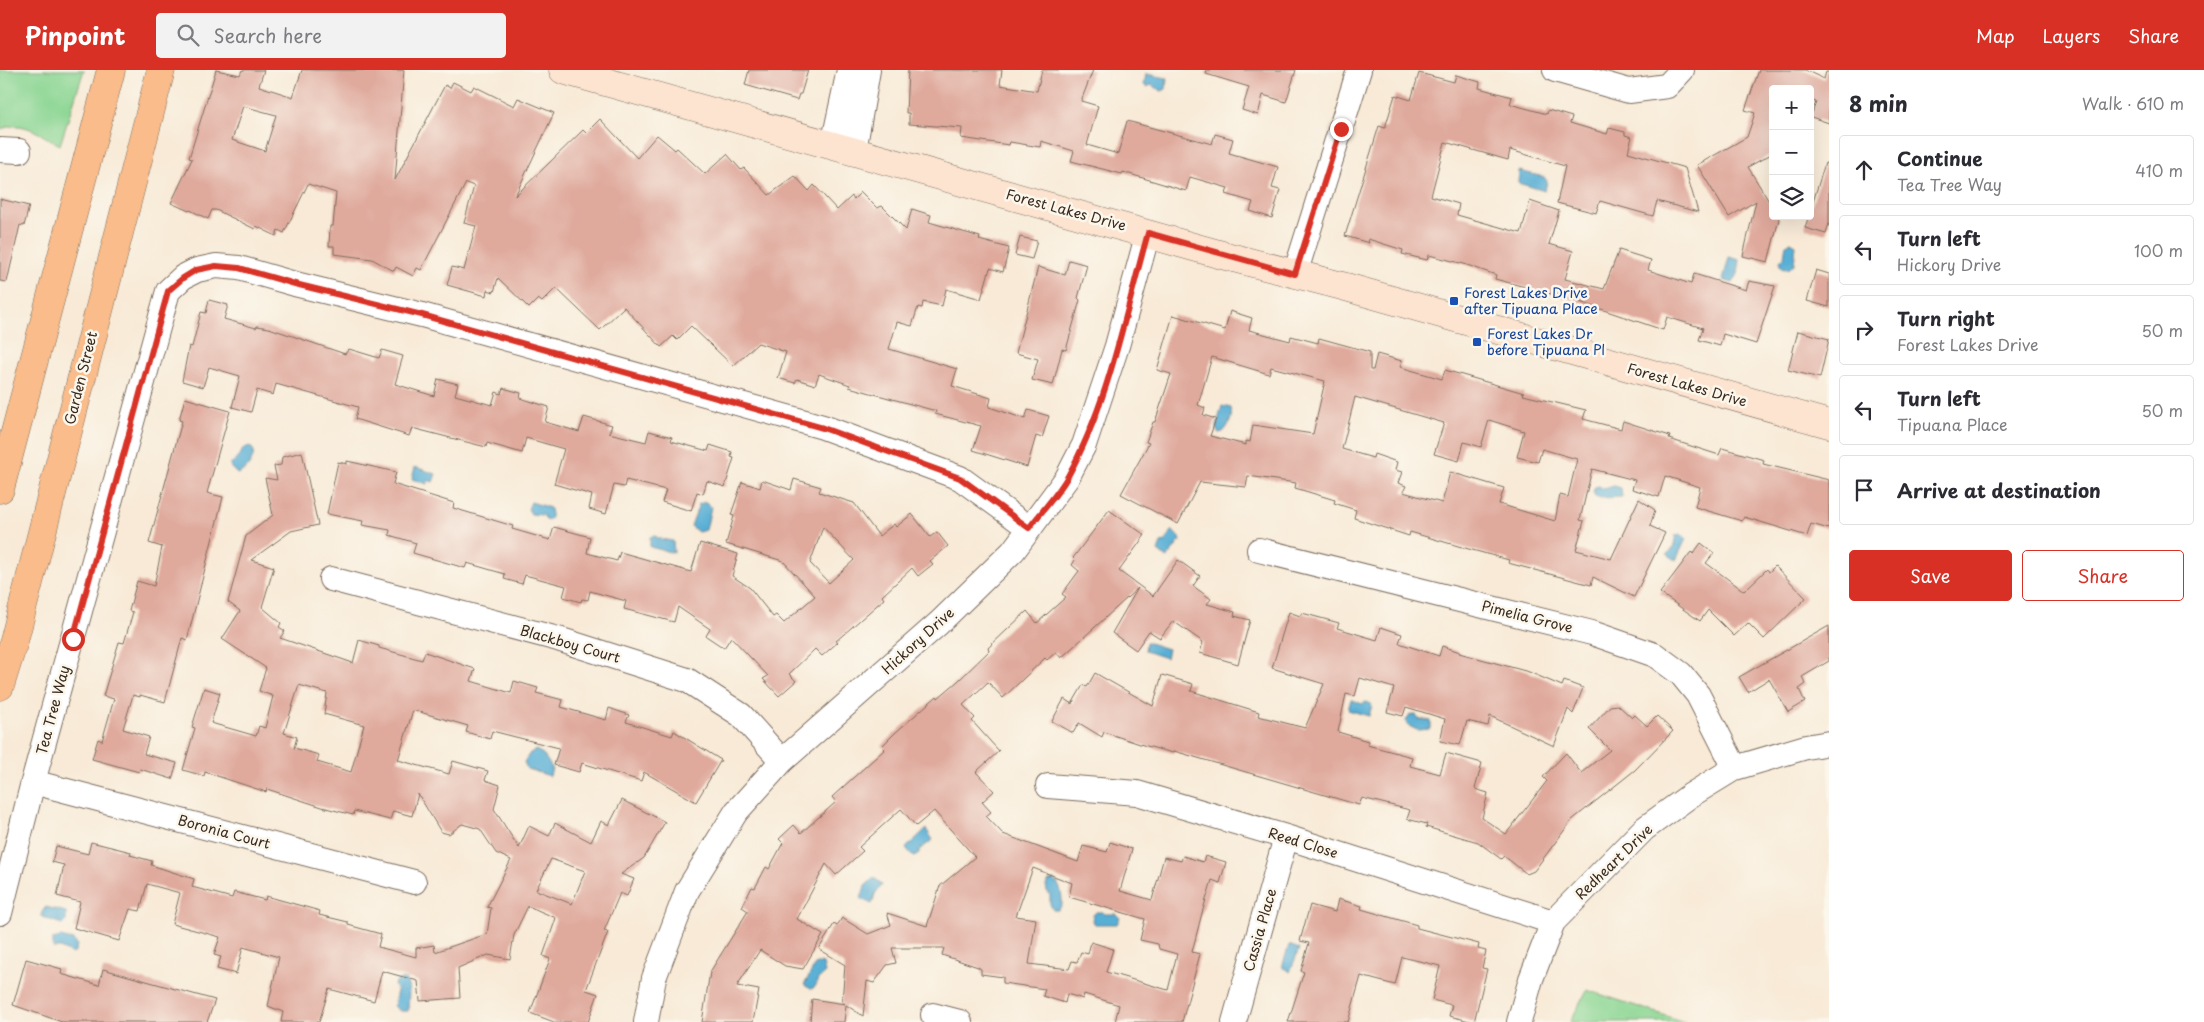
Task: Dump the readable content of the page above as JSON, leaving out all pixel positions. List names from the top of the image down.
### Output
{
  "streets": {
    "main road": ["Forest Lakes Drive", "Garden Street"],
    "street": [
      "Pimelia Grove",
      "Hickory Drive",
      "Blackboy Court",
      "Tea Tree Way",
      "Boronia Court",
      "Reed Close",
      "Redheart Drive",
      "Cassia Place"
    ]
  },
  "crossings": [
    ["Forest Lakes Drive", "Hickory Drive"],
    ["Pimelia Grove", "Redheart Drive"],
    ["Hickory Drive", "Blackboy Court"],
    ["Hickory Drive", "Tea Tree Way"],
    ["Tea Tree Way", "Boronia Court"],
    ["Reed Close", "Redheart Drive"],
    ["Reed Close", "Cassia Place"]
  ],
  "places": {
    "transit": ["Forest Lakes Drive after Tipuana Place", "Forest Lakes Dr before Tipuana Pl"]
  },
  "page": {
    "header": "Pinpoint",
    "search": "Search here",
    "nav": ["Map", "Layers", "Share"],
    "heading": ["8 min", "Walk · 610 m"],
    "map_buttons": ["+", "−"],
    "list": [
      ["Continue", "Tea Tree Way", "410 m"],
      ["Turn left", "Hickory Drive", "100 m"],
      ["Turn right", "Forest Lakes Drive", "50 m"],
      ["Turn left", "Tipuana Place", "50 m"],
      "Arrive at destination"
    ],
    "buttons": ["Save", "Share"]
  }
}
